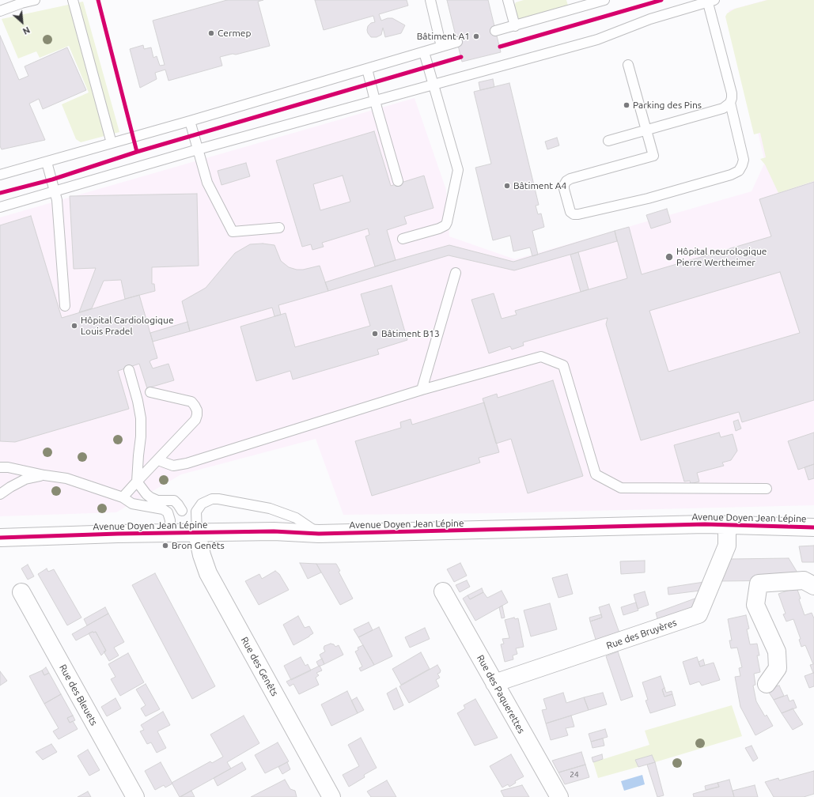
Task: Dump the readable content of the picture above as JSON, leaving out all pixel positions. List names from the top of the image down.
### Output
{
  "streets": {
    "street": [
      "Avenue Doyen Jean Lépine",
      "Rue des Bruyères",
      "Rue des Genêts",
      "Rue des Paquerettes",
      "Rue des Bleuets"
    ]
  },
  "crossings": [
    ["Avenue Doyen Jean Lépine", "Rue des Bruyères"],
    ["Avenue Doyen Jean Lépine", "Rue des Genêts"],
    ["Rue des Bruyères", "Rue des Paquerettes"]
  ],
  "places": [
    "Cermep",
    "Bâtiment A1",
    "Parking des Pins",
    "Bâtiment A4",
    "Hôpital neurologique Pierre Wertheimer",
    "Hôpital Cardiologique Louis Pradel",
    "Bâtiment B13",
    "Bron Genêts"
  ],
  "house_numbers": ["24"],
  "north": "bottom right"
}
